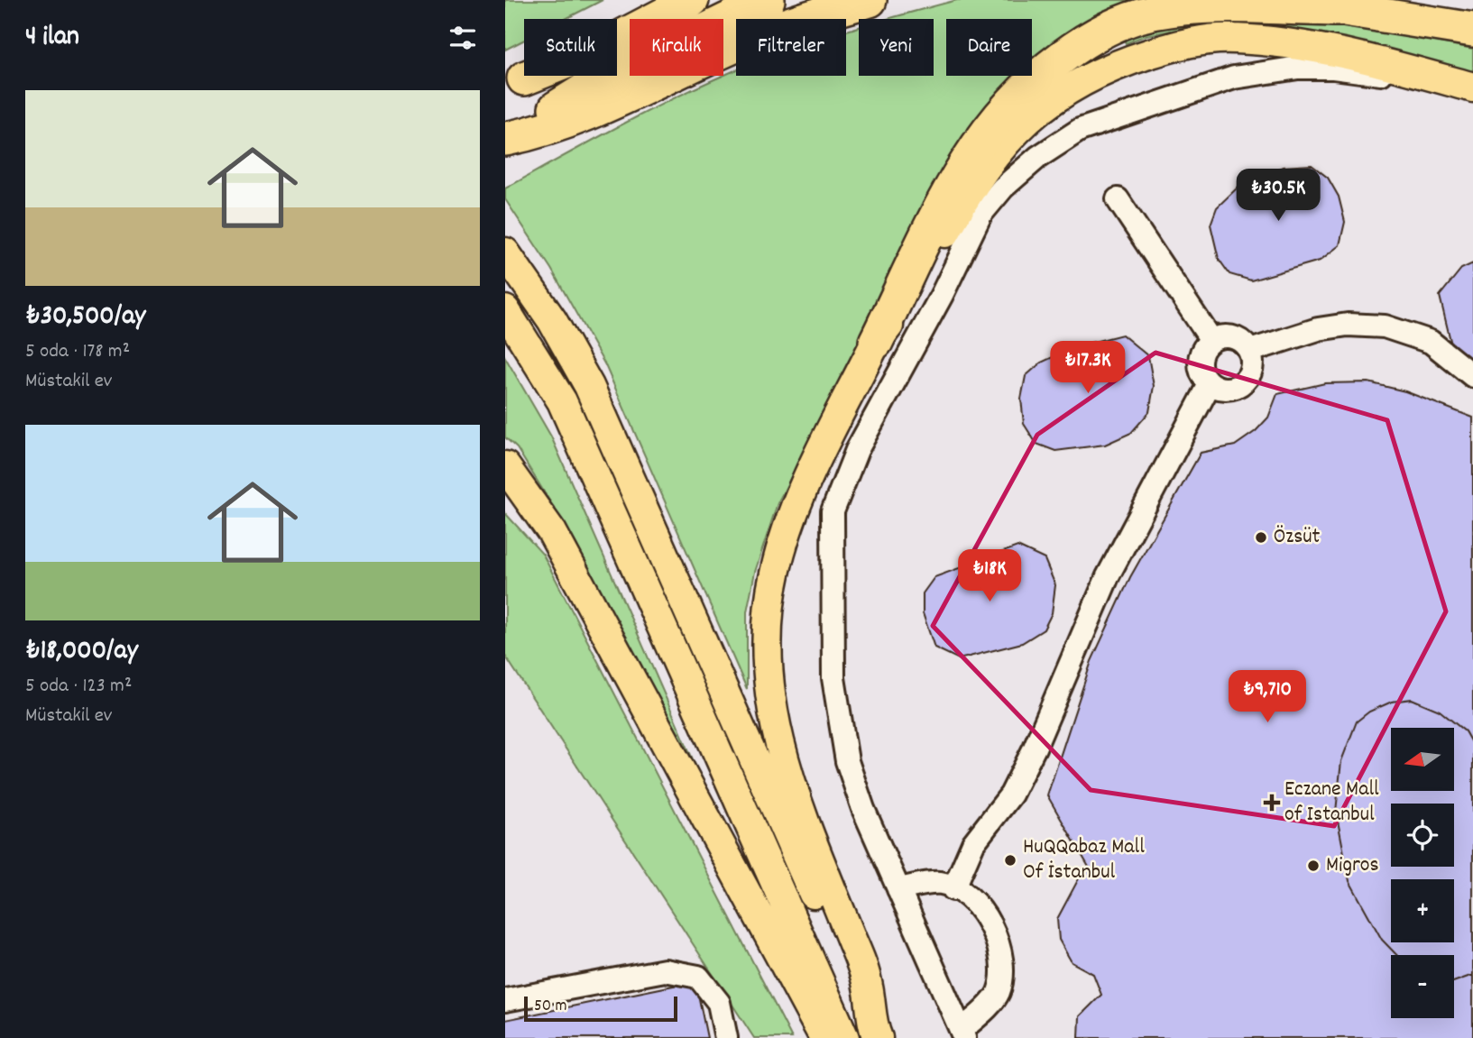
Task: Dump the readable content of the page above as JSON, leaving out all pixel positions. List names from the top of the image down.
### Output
{
  "places": {
    "other": ["Özsüt", "HuQQabaz Mall Of İstanbul", "Migros"],
    "health": ["Eczane Mall of Istanbul"]
  },
  "scale_bar": "50 m",
  "north": "left",
  "page": {
    "heading": "4 ilan",
    "chip": [
      "Satılık",
      "Kiralık",
      "Filtreler",
      "Yeni",
      "Daire"
    ],
    "list": [
      {
        "name": "₺30,500/ay",
        "note": "5 oda · 178 m² · Müstakil ev"
      },
      {
        "name": "₺18,000/ay",
        "note": "5 oda · 123 m² · Müstakil ev"
      }
    ],
    "price": [
      "₺30.5K",
      "₺17.3K",
      "₺18K",
      "₺9,710"
    ],
    "map_buttons": ["+", "−"],
    "scale": "50 m"
  }
}
